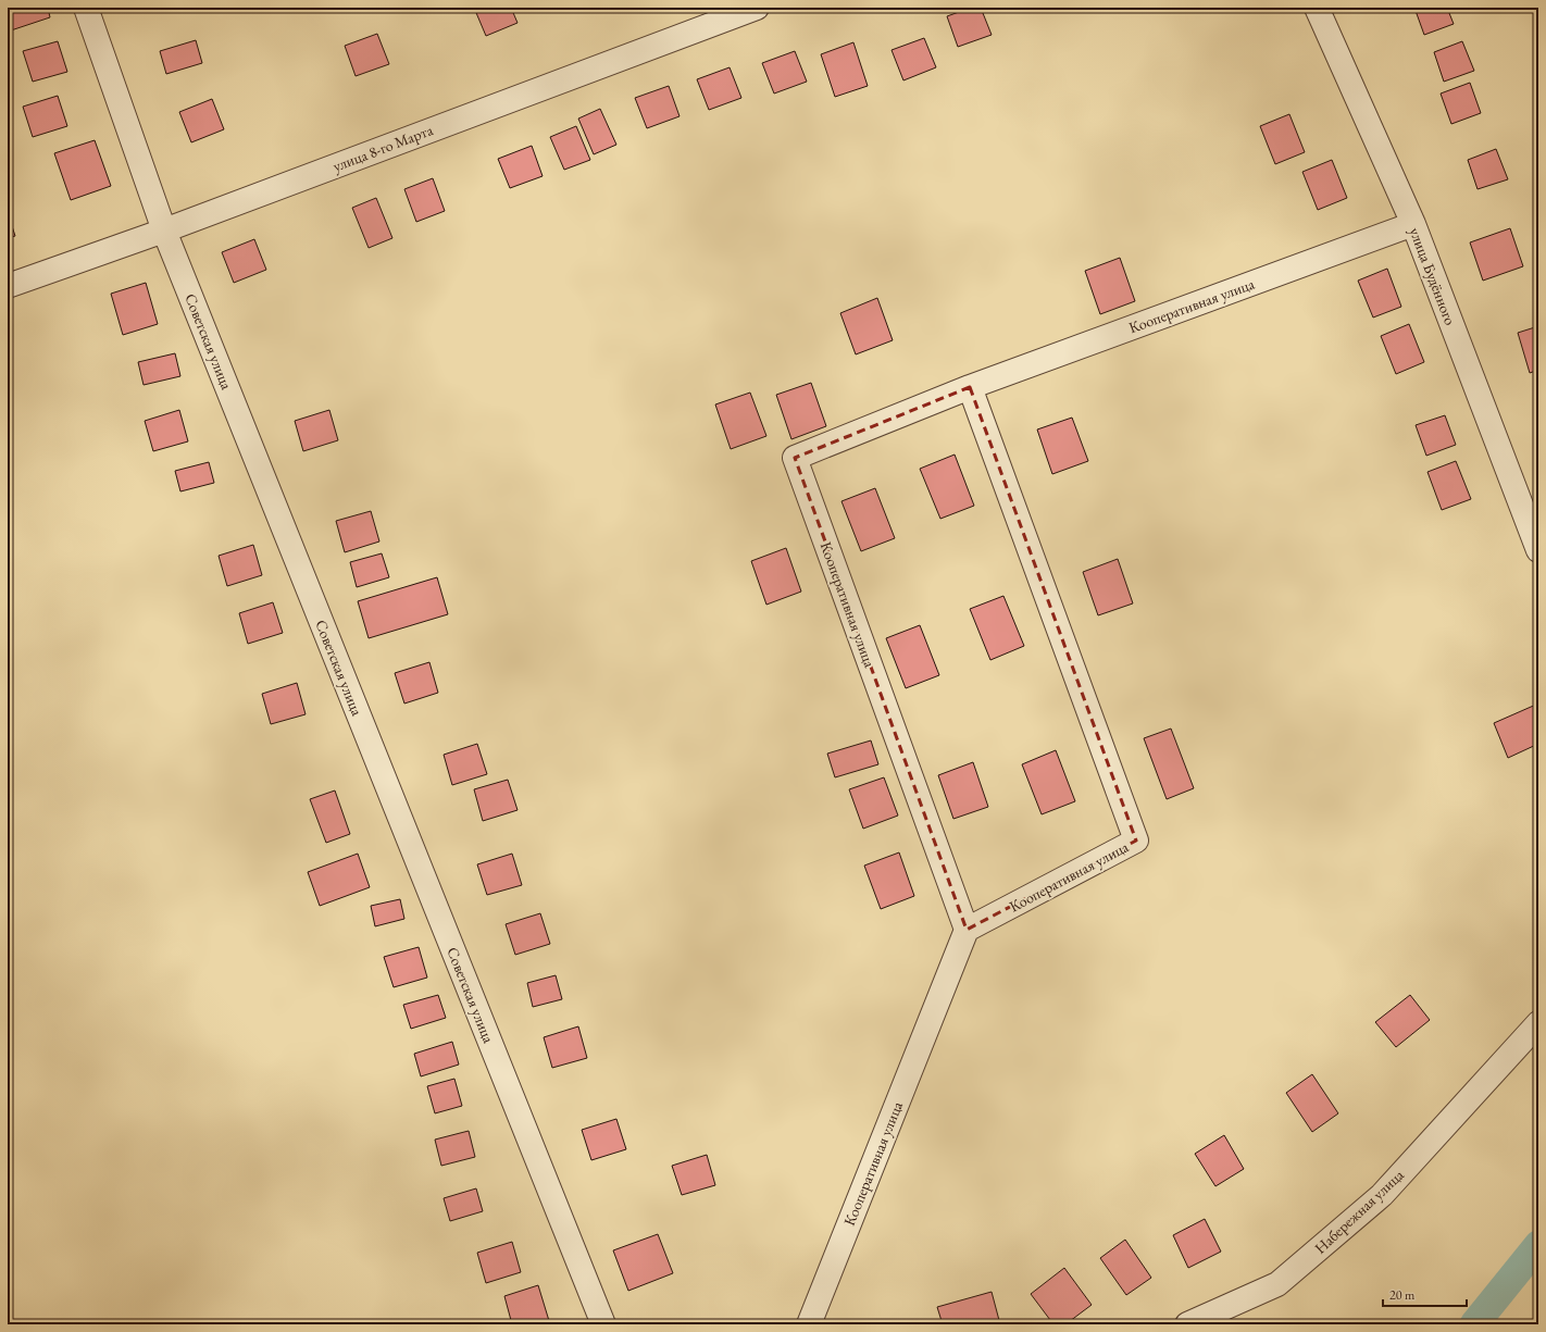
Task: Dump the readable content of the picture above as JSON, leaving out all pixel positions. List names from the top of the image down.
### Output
{
  "streets": {
    "street": [
      "улица 8-го Марта",
      "улица Будённого",
      "Кооперативная улица",
      "Советская улица",
      "Набережная улица"
    ]
  },
  "crossings": [
    ["улица 8-го Марта", "Советская улица"],
    ["улица Будённого", "Кооперативная улица"]
  ],
  "scale_bar": "20 m"
}
